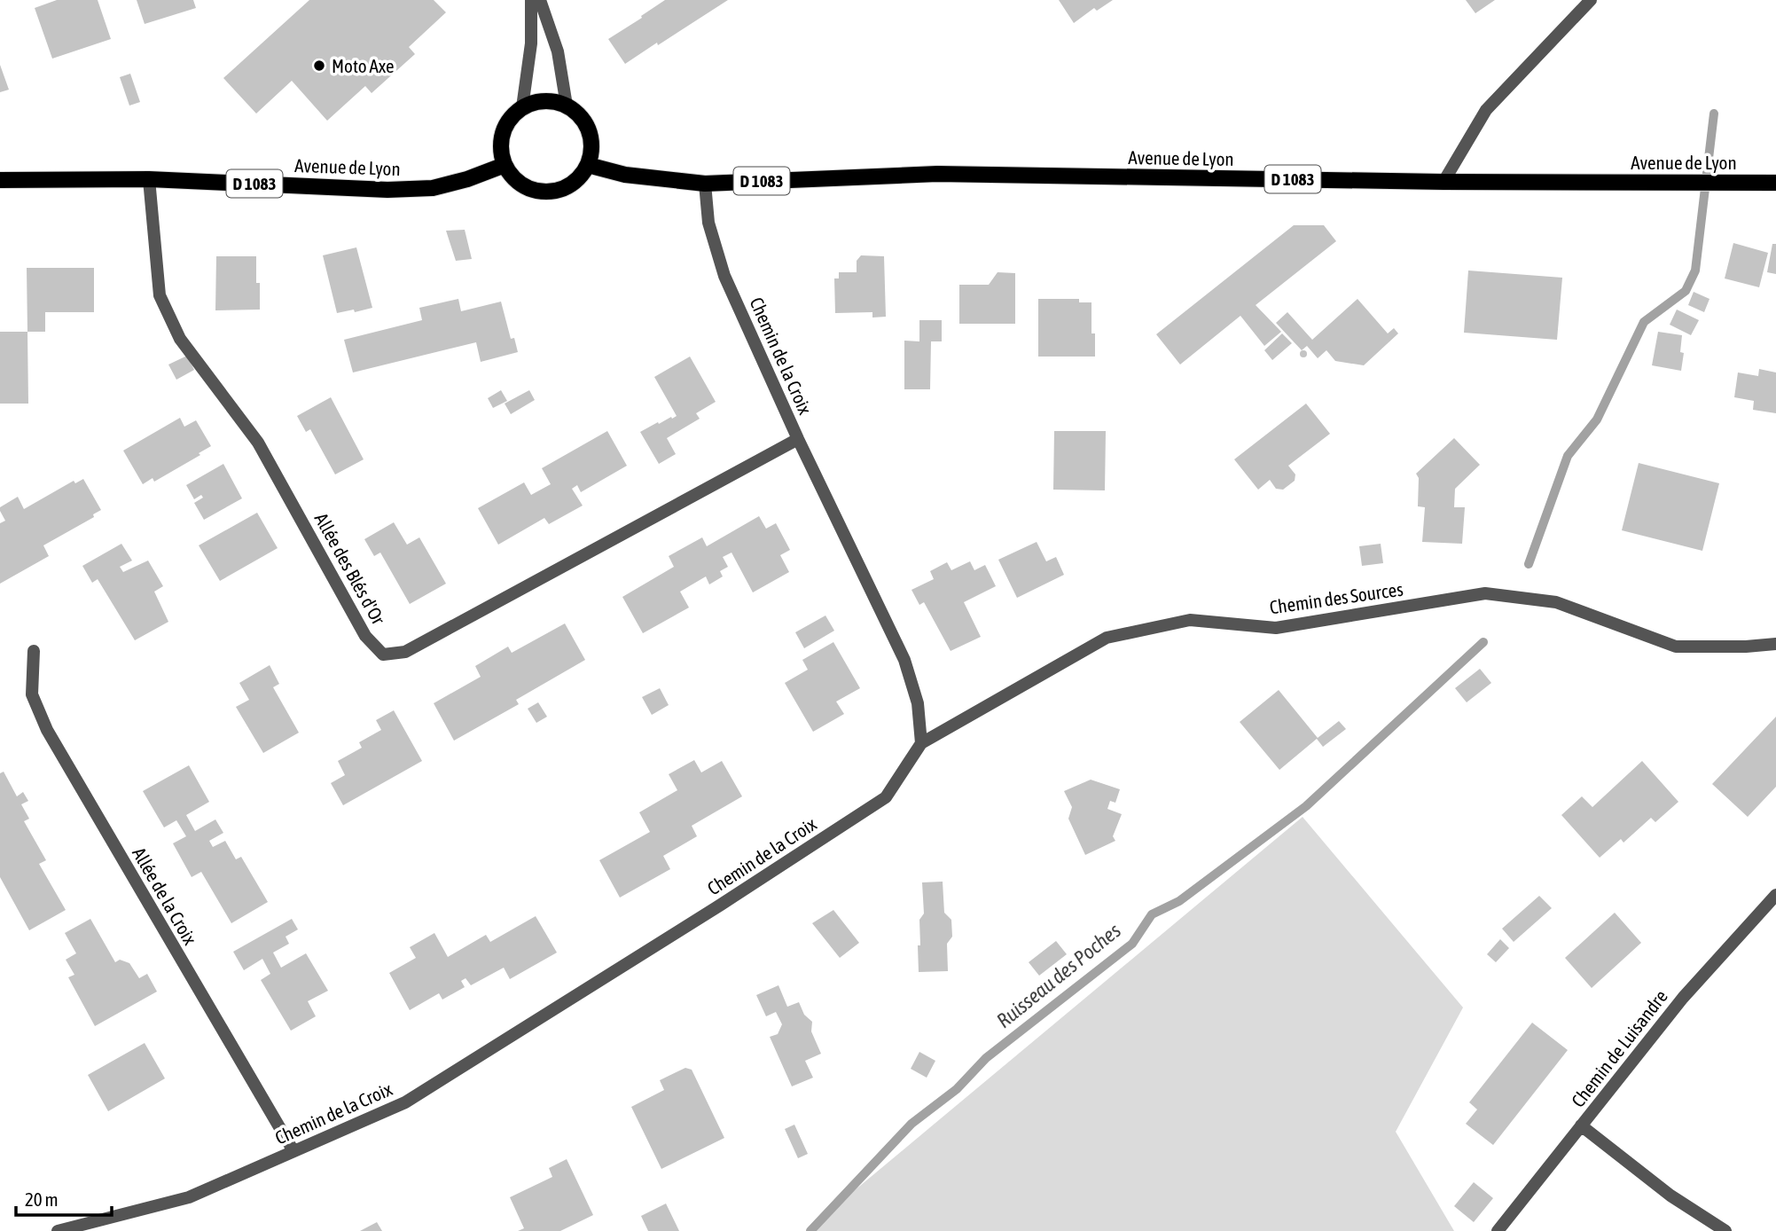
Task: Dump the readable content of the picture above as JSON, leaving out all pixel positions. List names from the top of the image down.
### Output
{
  "streets": {
    "main road": ["Avenue de Lyon", "D 1083"],
    "street": [
      "Chemin de la Croix",
      "Allée des Blés d'Or",
      "Chemin des Sources",
      "Allée de la Croix",
      "Chemin de Luisandre"
    ]
  },
  "crossings": [
    ["Avenue de Lyon", "Chemin de la Croix"],
    ["Avenue de Lyon", "Allée des Blés d'Or"],
    ["Chemin de la Croix", "Allée des Blés d'Or"],
    ["Chemin de la Croix", "Chemin des Sources"],
    ["Chemin de la Croix", "Allée de la Croix"]
  ],
  "water": ["Ruisseau des Poches"],
  "places": ["Moto Axe"],
  "scale_bar": "20 m"
}
